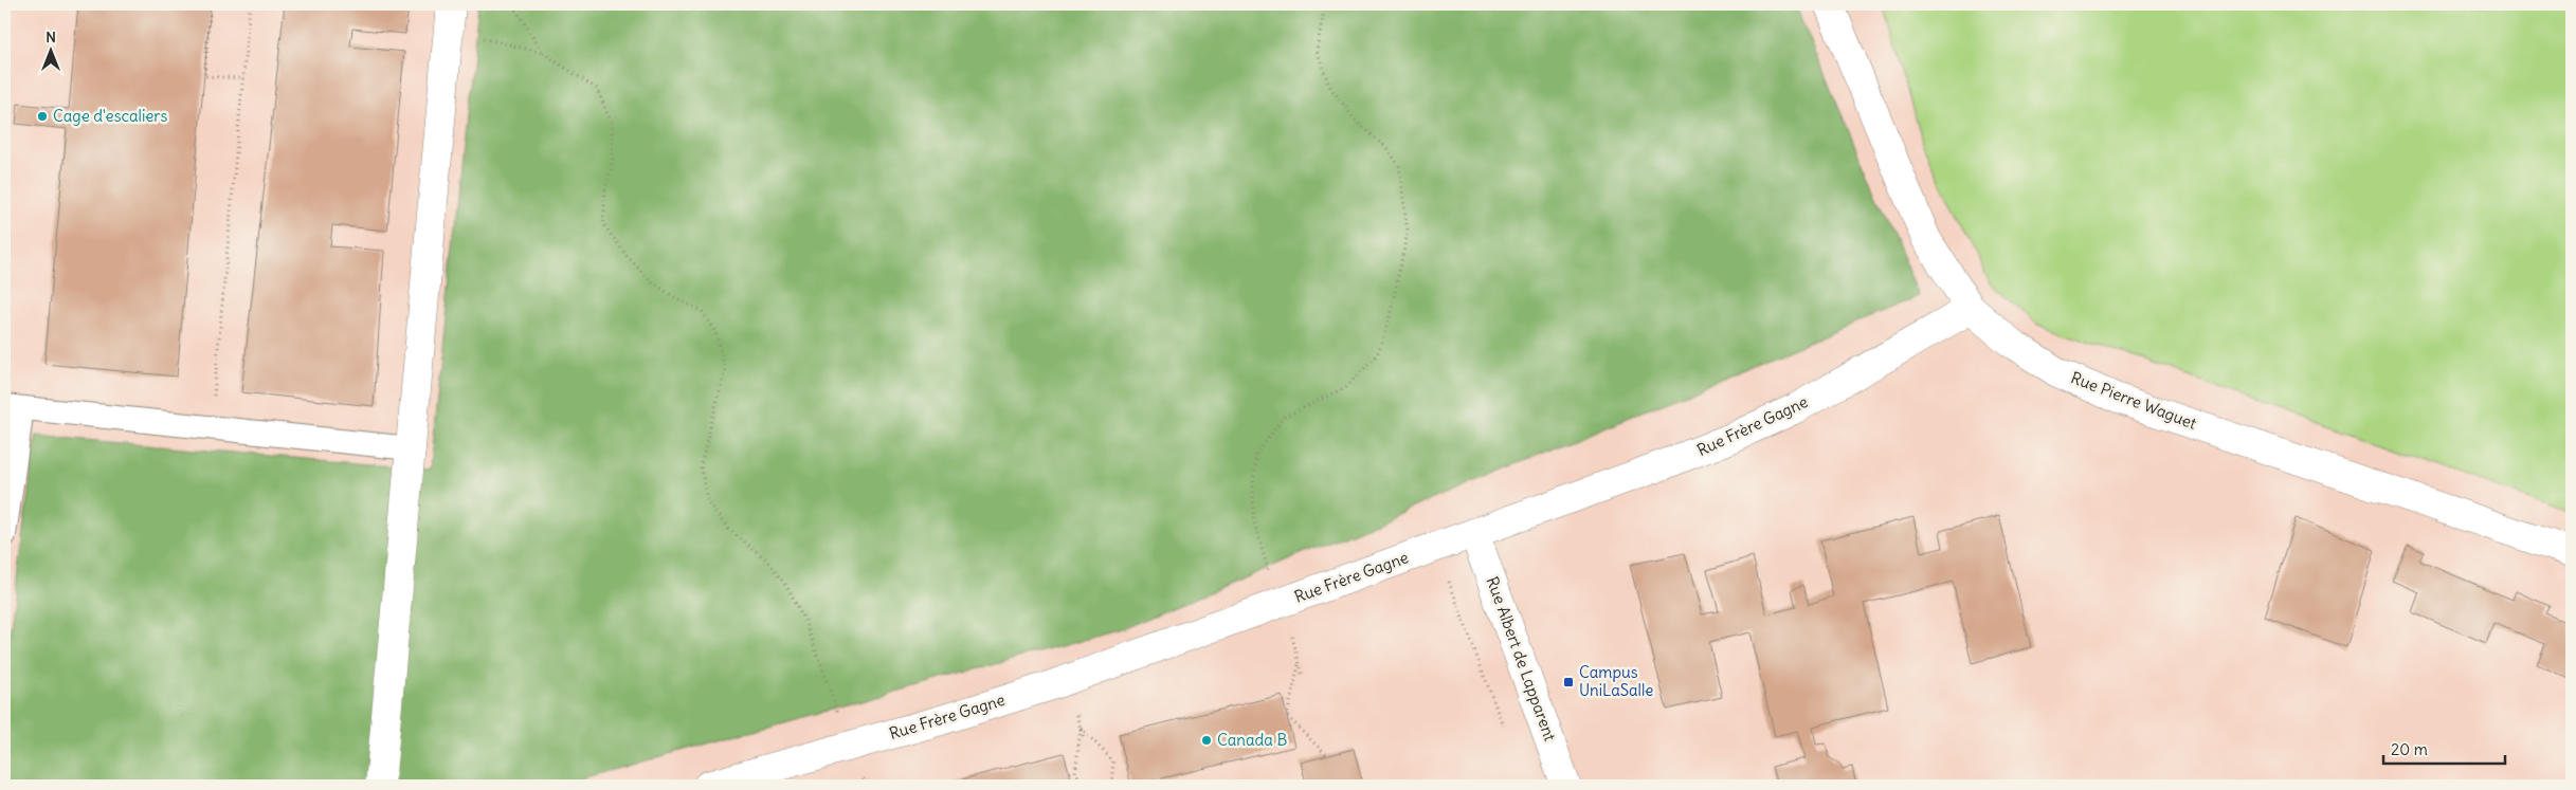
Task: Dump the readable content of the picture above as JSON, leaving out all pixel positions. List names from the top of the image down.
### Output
{
  "streets": {
    "street": ["Rue Pierre Waguet", "Rue Frère Gagne", "Rue Albert de Lapparent"]
  },
  "crossings": [
    ["Rue Pierre Waguet", "Rue Frère Gagne"],
    ["Rue Frère Gagne", "Rue Albert de Lapparent"]
  ],
  "places": {
    "other": ["Cage d'escaliers", "Canada B"],
    "transit": ["Campus UniLaSalle"]
  },
  "scale_bar": "20 m",
  "north": "top"
}
